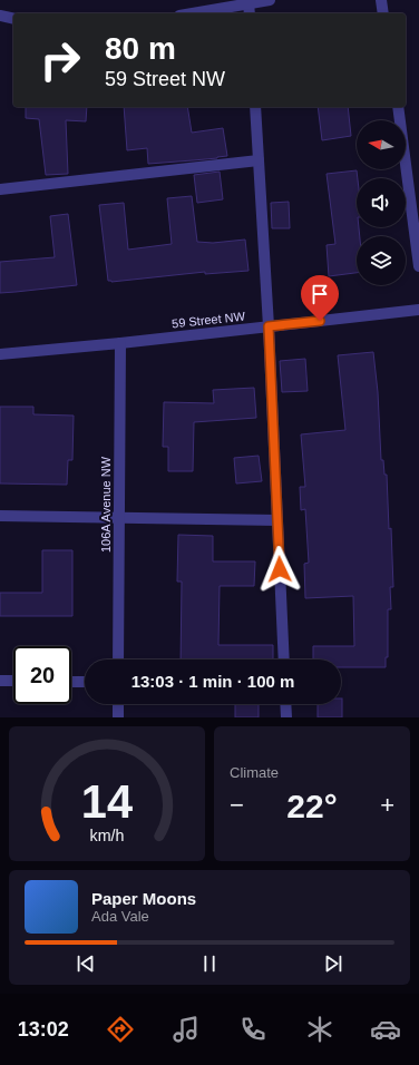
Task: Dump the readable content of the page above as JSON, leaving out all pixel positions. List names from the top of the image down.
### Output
{
  "streets": {
    "street": ["59 Street NW", "106A Avenue NW"]
  },
  "crossings": [
    ["59 Street NW", "106A Avenue NW"]
  ],
  "north": "left",
  "page": {
    "turn": ["80 m", "59 Street NW"],
    "limit": "20",
    "trip": "13:03 · 1 min · 100 m",
    "tile": "Climate",
    "heat": ["−", "22°", "+"],
    "song": ["Paper Moons", "Ada Vale"],
    "tabs": "13:02",
    "gauge": ["14", "km/h"]
  }
}
